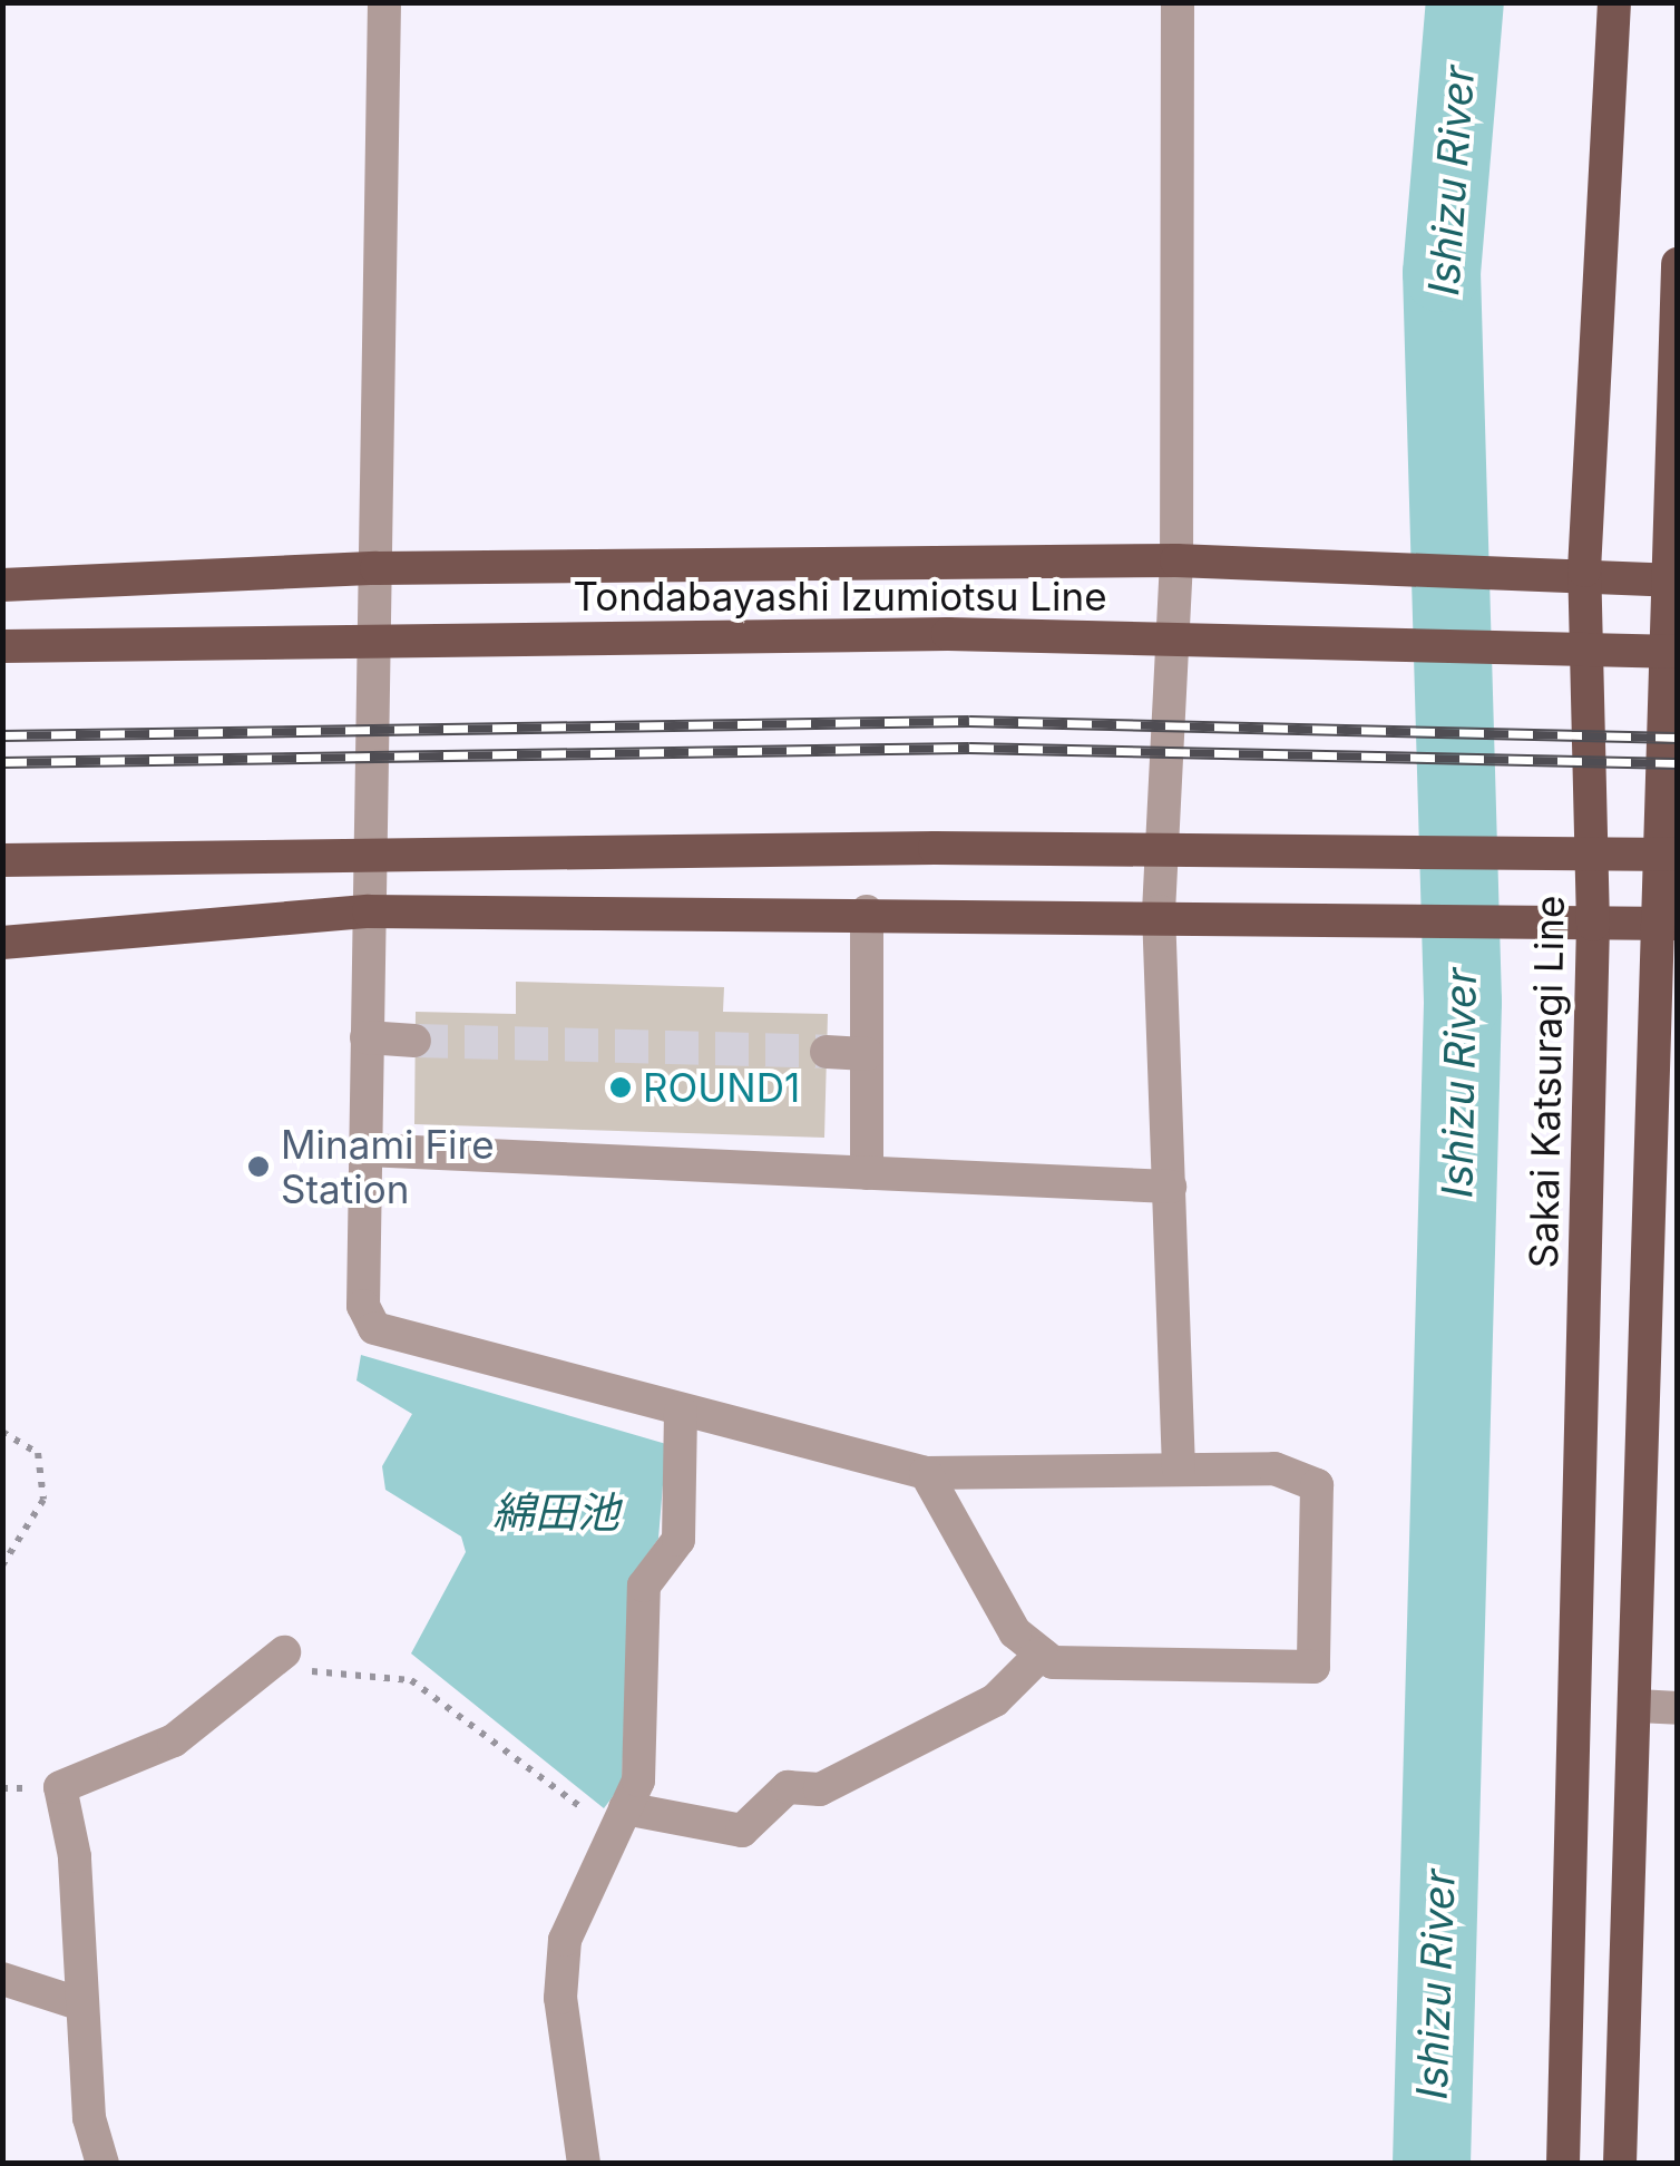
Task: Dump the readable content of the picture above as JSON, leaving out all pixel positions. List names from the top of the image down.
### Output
{
  "streets": {
    "main road": ["Tondabayashi Izumiotsu Line", "Sakai Katsuragi Line"]
  },
  "water": ["Ishizu River", "綿田池"],
  "places": ["ROUND1", "Minami Fire Station"]
}
